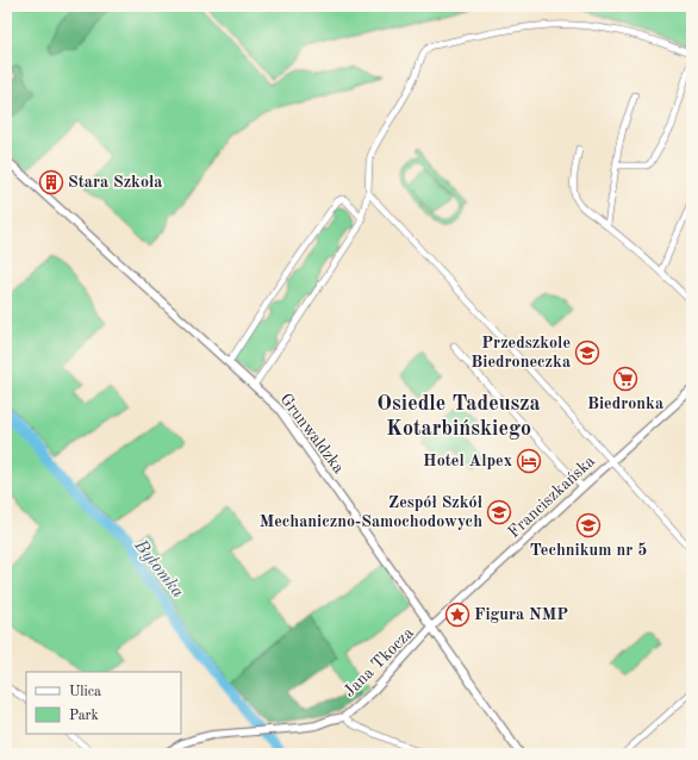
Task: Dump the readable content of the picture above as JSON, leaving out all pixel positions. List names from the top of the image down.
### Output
{
  "streets": {
    "street": ["Grunwaldzka", "Franciszkańska", "Jana Tkocza"]
  },
  "crossings": [
    ["Grunwaldzka", "Franciszkańska"],
    ["Grunwaldzka", "Jana Tkocza"],
    ["Franciszkańska", "Jana Tkocza"]
  ],
  "districts": ["Osiedle Tadeusza Kotarbińskiego"],
  "water": ["Bytomka"],
  "places": {
    "building": ["Stara Szkoła"],
    "school or university": ["Przedszkole Biedroneczka", "Zespół Szkół Mechaniczno-Samochodowych", "Technikum nr 5"],
    "supermarket": ["Biedronka"],
    "hotel": ["Hotel Alpex"],
    "place": ["Figura NMP"]
  },
  "legend": ["Ulica", "Park"]
}
